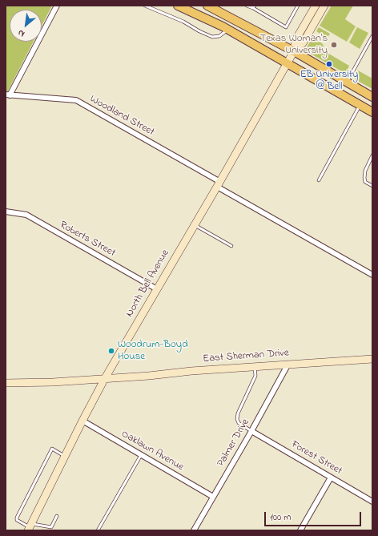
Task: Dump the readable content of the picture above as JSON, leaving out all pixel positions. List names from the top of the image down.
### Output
{
  "streets": {
    "main road": ["North Bell Avenue", "East Sherman Drive"],
    "street": [
      "Woodland Street",
      "Roberts Street",
      "Palmer Drive",
      "Oaklawn Avenue",
      "Forest Street"
    ]
  },
  "crossings": [
    ["Woodland Street", "North Bell Avenue"],
    ["Roberts Street", "North Bell Avenue"],
    ["North Bell Avenue", "East Sherman Drive"],
    ["North Bell Avenue", "Oaklawn Avenue"],
    ["East Sherman Drive", "Palmer Drive"],
    ["Palmer Drive", "Oaklawn Avenue"],
    ["Palmer Drive", "Forest Street"]
  ],
  "places": ["Texas Woman's University", "EB University @ Bell", "Woodrum-Boyd House"],
  "scale_bar": "100 m",
  "north": "bottom left"
}
